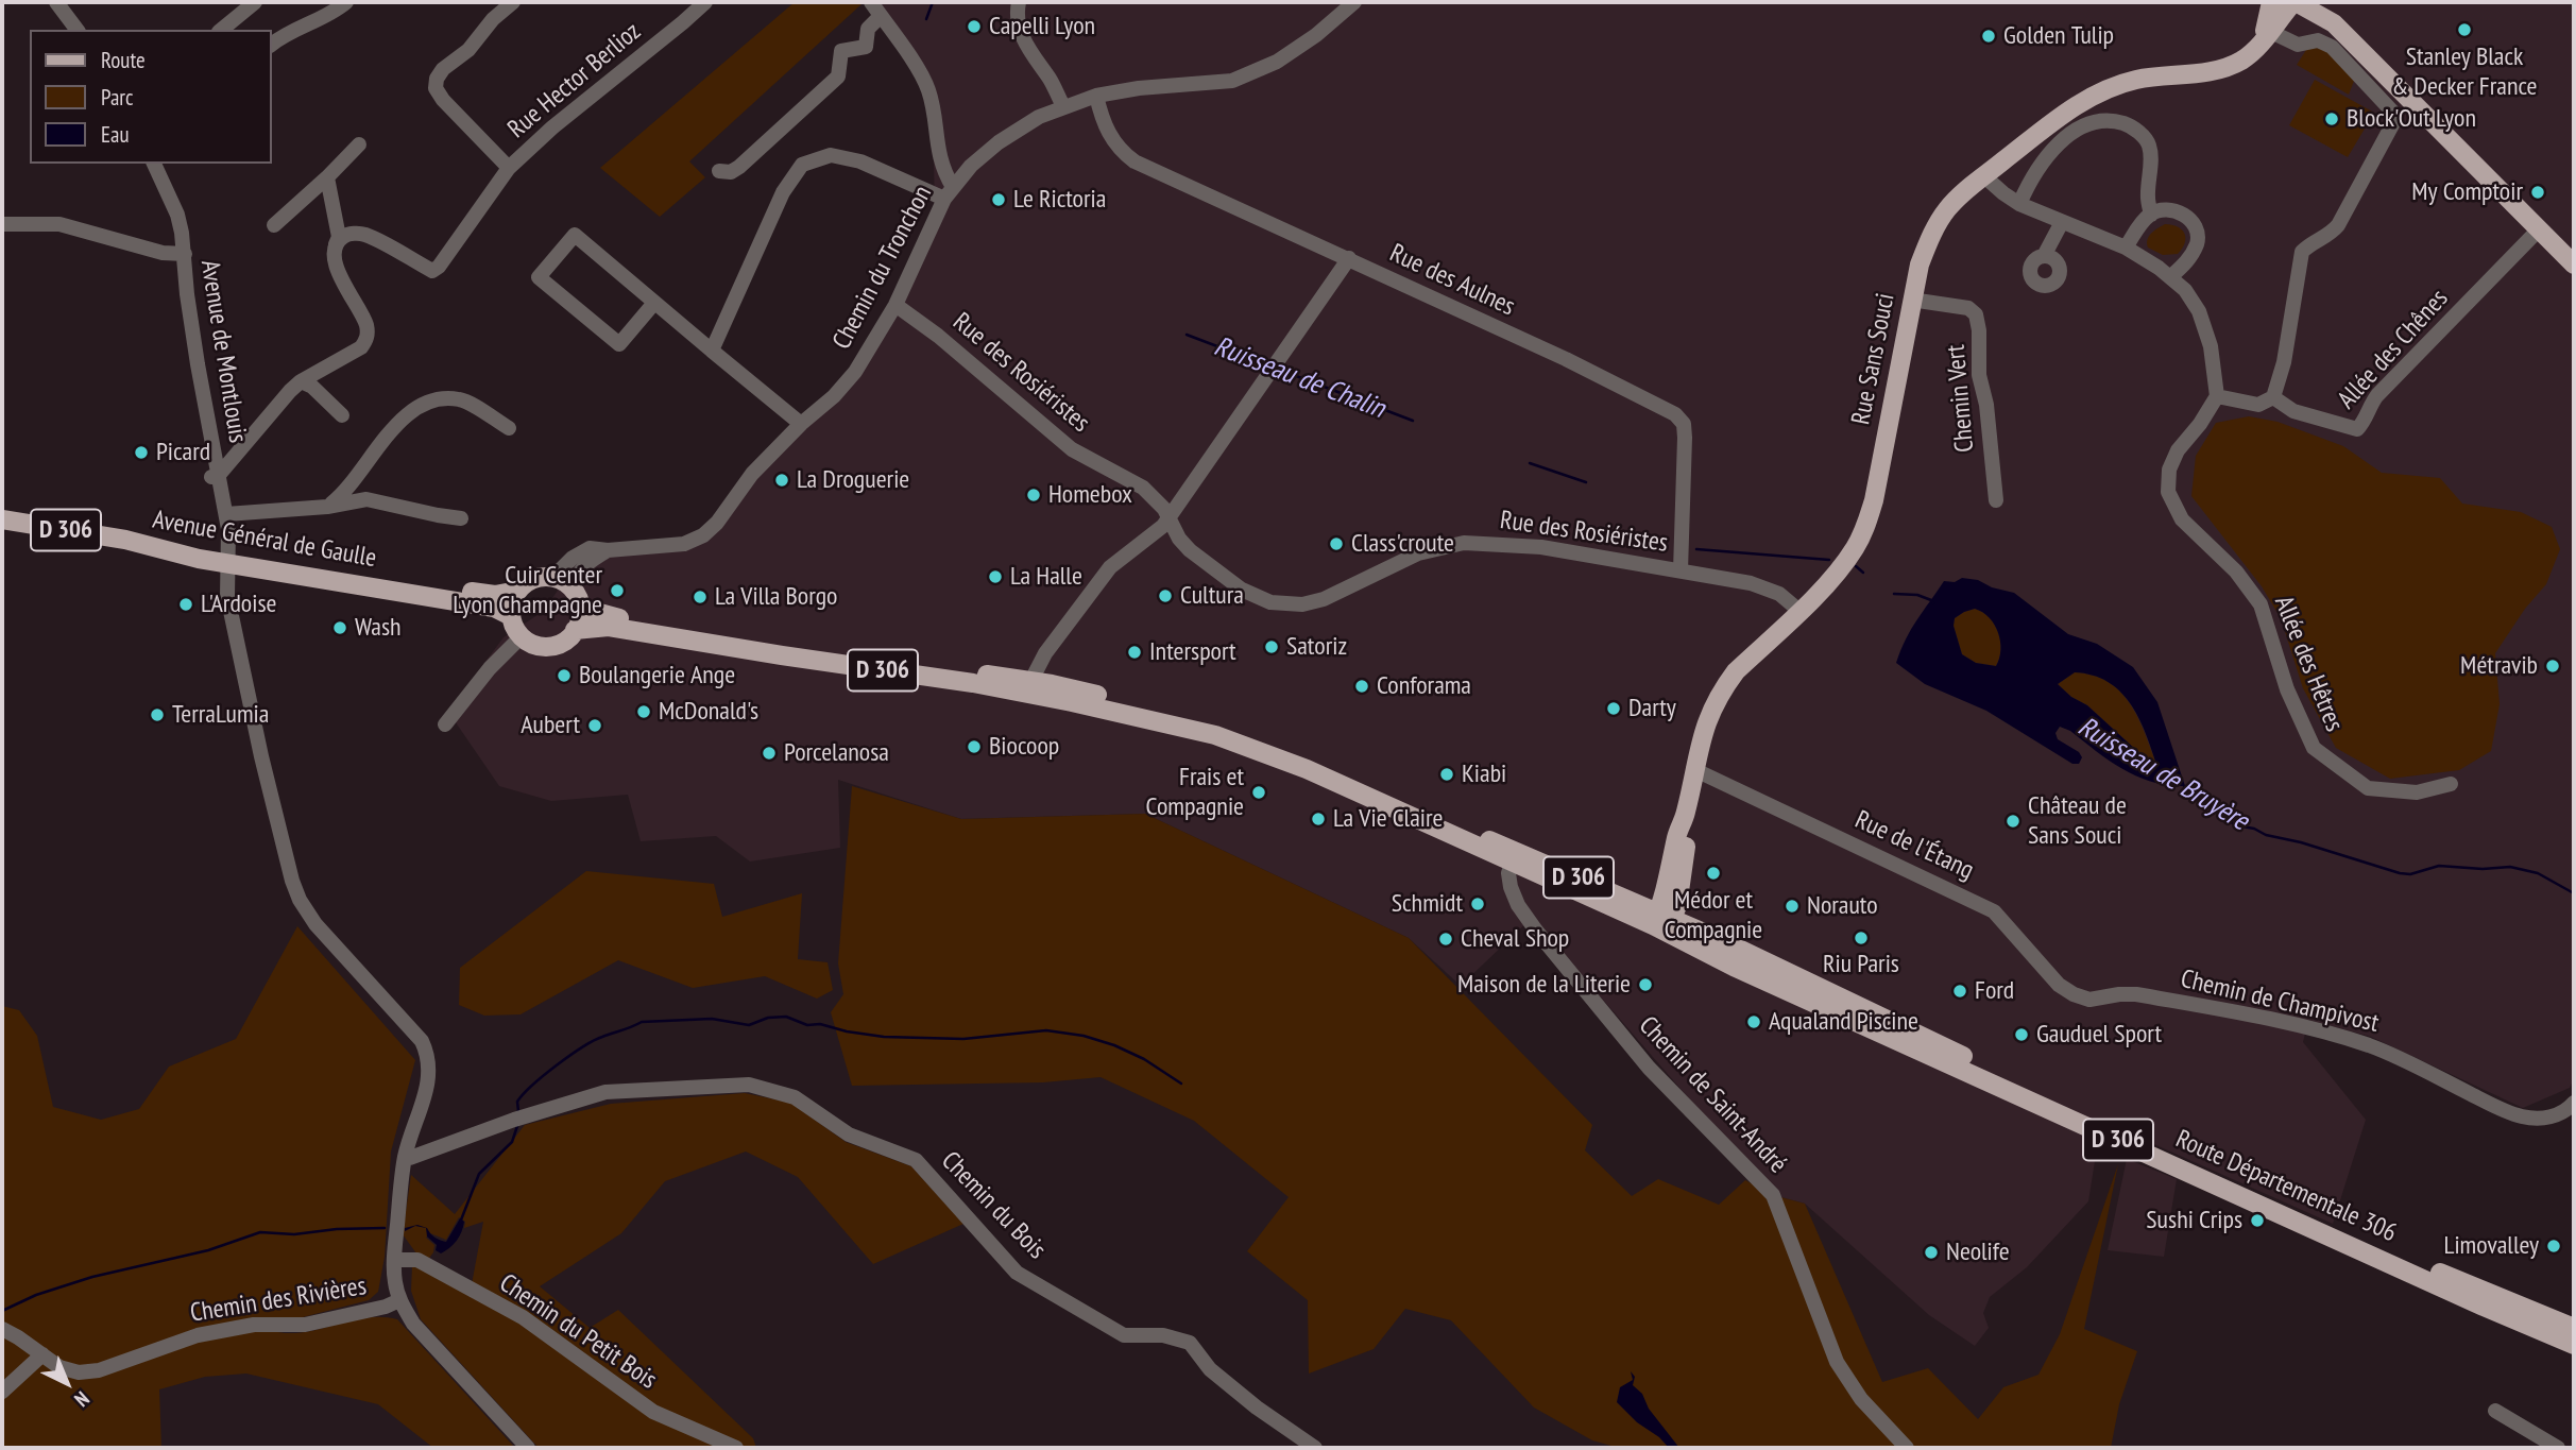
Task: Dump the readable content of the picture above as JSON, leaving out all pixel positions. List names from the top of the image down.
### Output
{
  "streets": {
    "main road": [
      "Rue Sans Souci",
      "D 306",
      "Avenue Général de Gaulle",
      "Route Départementale 306"
    ],
    "street": [
      "Rue Hector Berlioz",
      "Chemin du Tronchon",
      "Rue des Aulnes",
      "Allée des Chênes",
      "Avenue de Montlouis",
      "Rue des Rosiéristes",
      "Chemin Vert",
      "Allée des Hêtres",
      "Rue de l'Étang",
      "Chemin de Champivost",
      "Chemin de Saint-André",
      "Chemin du Bois",
      "Chemin des Rivières",
      "Chemin du Petit Bois"
    ]
  },
  "crossings": [
    ["Chemin du Tronchon", "Rue des Aulnes"],
    ["Chemin du Tronchon", "Rue des Rosiéristes"],
    ["Chemin du Tronchon", "D 306"],
    ["Chemin du Tronchon", "Avenue Général de Gaulle"],
    ["Rue des Aulnes", "Rue des Rosiéristes"],
    ["Avenue de Montlouis", "Avenue Général de Gaulle"],
    ["Avenue de Montlouis", "Chemin du Bois"],
    ["Rue Sans Souci", "Rue des Rosiéristes"],
    ["Rue Sans Souci", "Chemin Vert"],
    ["Rue Sans Souci", "Rue de l'Étang"],
    ["Rue Sans Souci", "Route Départementale 306"],
    ["D 306", "Avenue Général de Gaulle"],
    ["D 306", "Chemin de Saint-André"],
    ["D 306", "Route Départementale 306"],
    ["Rue de l'Étang", "Chemin de Champivost"],
    ["Chemin de Saint-André", "Route Départementale 306"]
  ],
  "water": ["Ruisseau de Chalin", "Ruisseau de Bruyère"],
  "places": [
    "Capelli Lyon",
    "Stanley Black & Decker France",
    "Golden Tulip",
    "Block'Out Lyon",
    "My Comptoir",
    "Le Rictoria",
    "Picard",
    "La Droguerie",
    "Homebox",
    "Class'croute",
    "La Halle",
    "Cuir Center Lyon Champagne",
    "Cultura",
    "La Villa Borgo",
    "L'Ardoise",
    "Wash",
    "Satoriz",
    "Intersport",
    "Métravib",
    "Boulangerie Ange",
    "Conforama",
    "Darty",
    "McDonald's",
    "TerraLumia",
    "Aubert",
    "Biocoop",
    "Porcelanosa",
    "Kiabi",
    "Frais et Compagnie",
    "La Vie Claire",
    "Château de Sans Souci",
    "Médor et Compagnie",
    "Schmidt",
    "Norauto",
    "Riu Paris",
    "Cheval Shop",
    "Maison de la Literie",
    "Ford",
    "Aqualand Piscine",
    "Gauduel Sport",
    "Sushi Crips",
    "Limovalley",
    "Neolife"
  ],
  "legend": ["Route", "Parc", "Eau"],
  "north": "bottom right"
}
